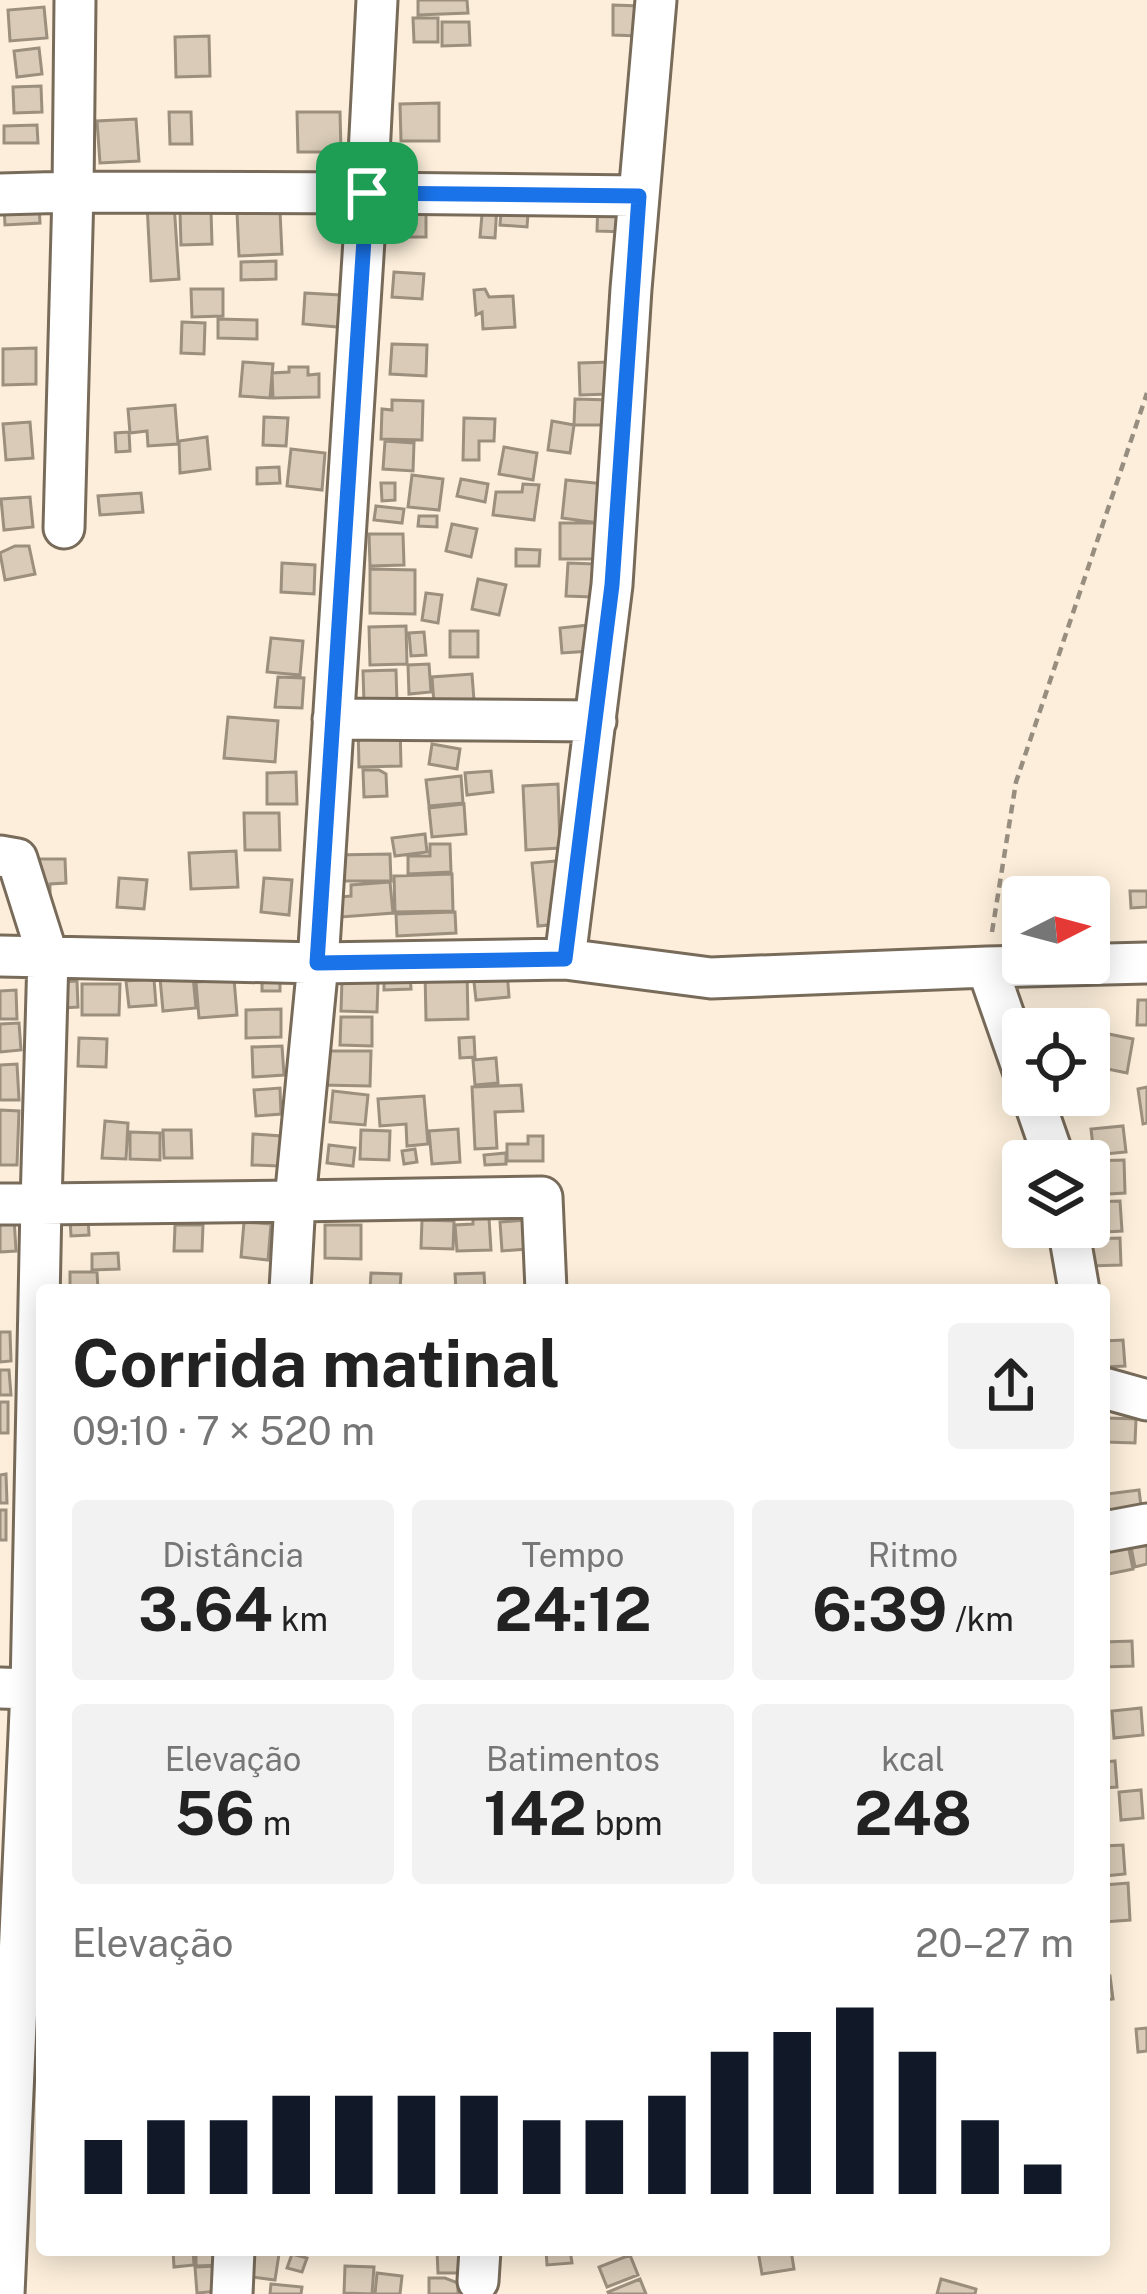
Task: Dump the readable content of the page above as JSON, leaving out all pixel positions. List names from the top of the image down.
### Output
{
  "north": "right",
  "page": {
    "heading": ["Corrida matinal", "09:10 · 7 × 520 m"],
    "stats": [
      ["Distância", "3.64 km"],
      ["Tempo", "24:12"],
      ["Ritmo", "6:39 /km"],
      ["Elevação", "56 m"],
      ["Batimentos", "142 bpm"],
      ["kcal", "248"]
    ],
    "chart": ["Elevação", "20–27 m"]
  }
}
